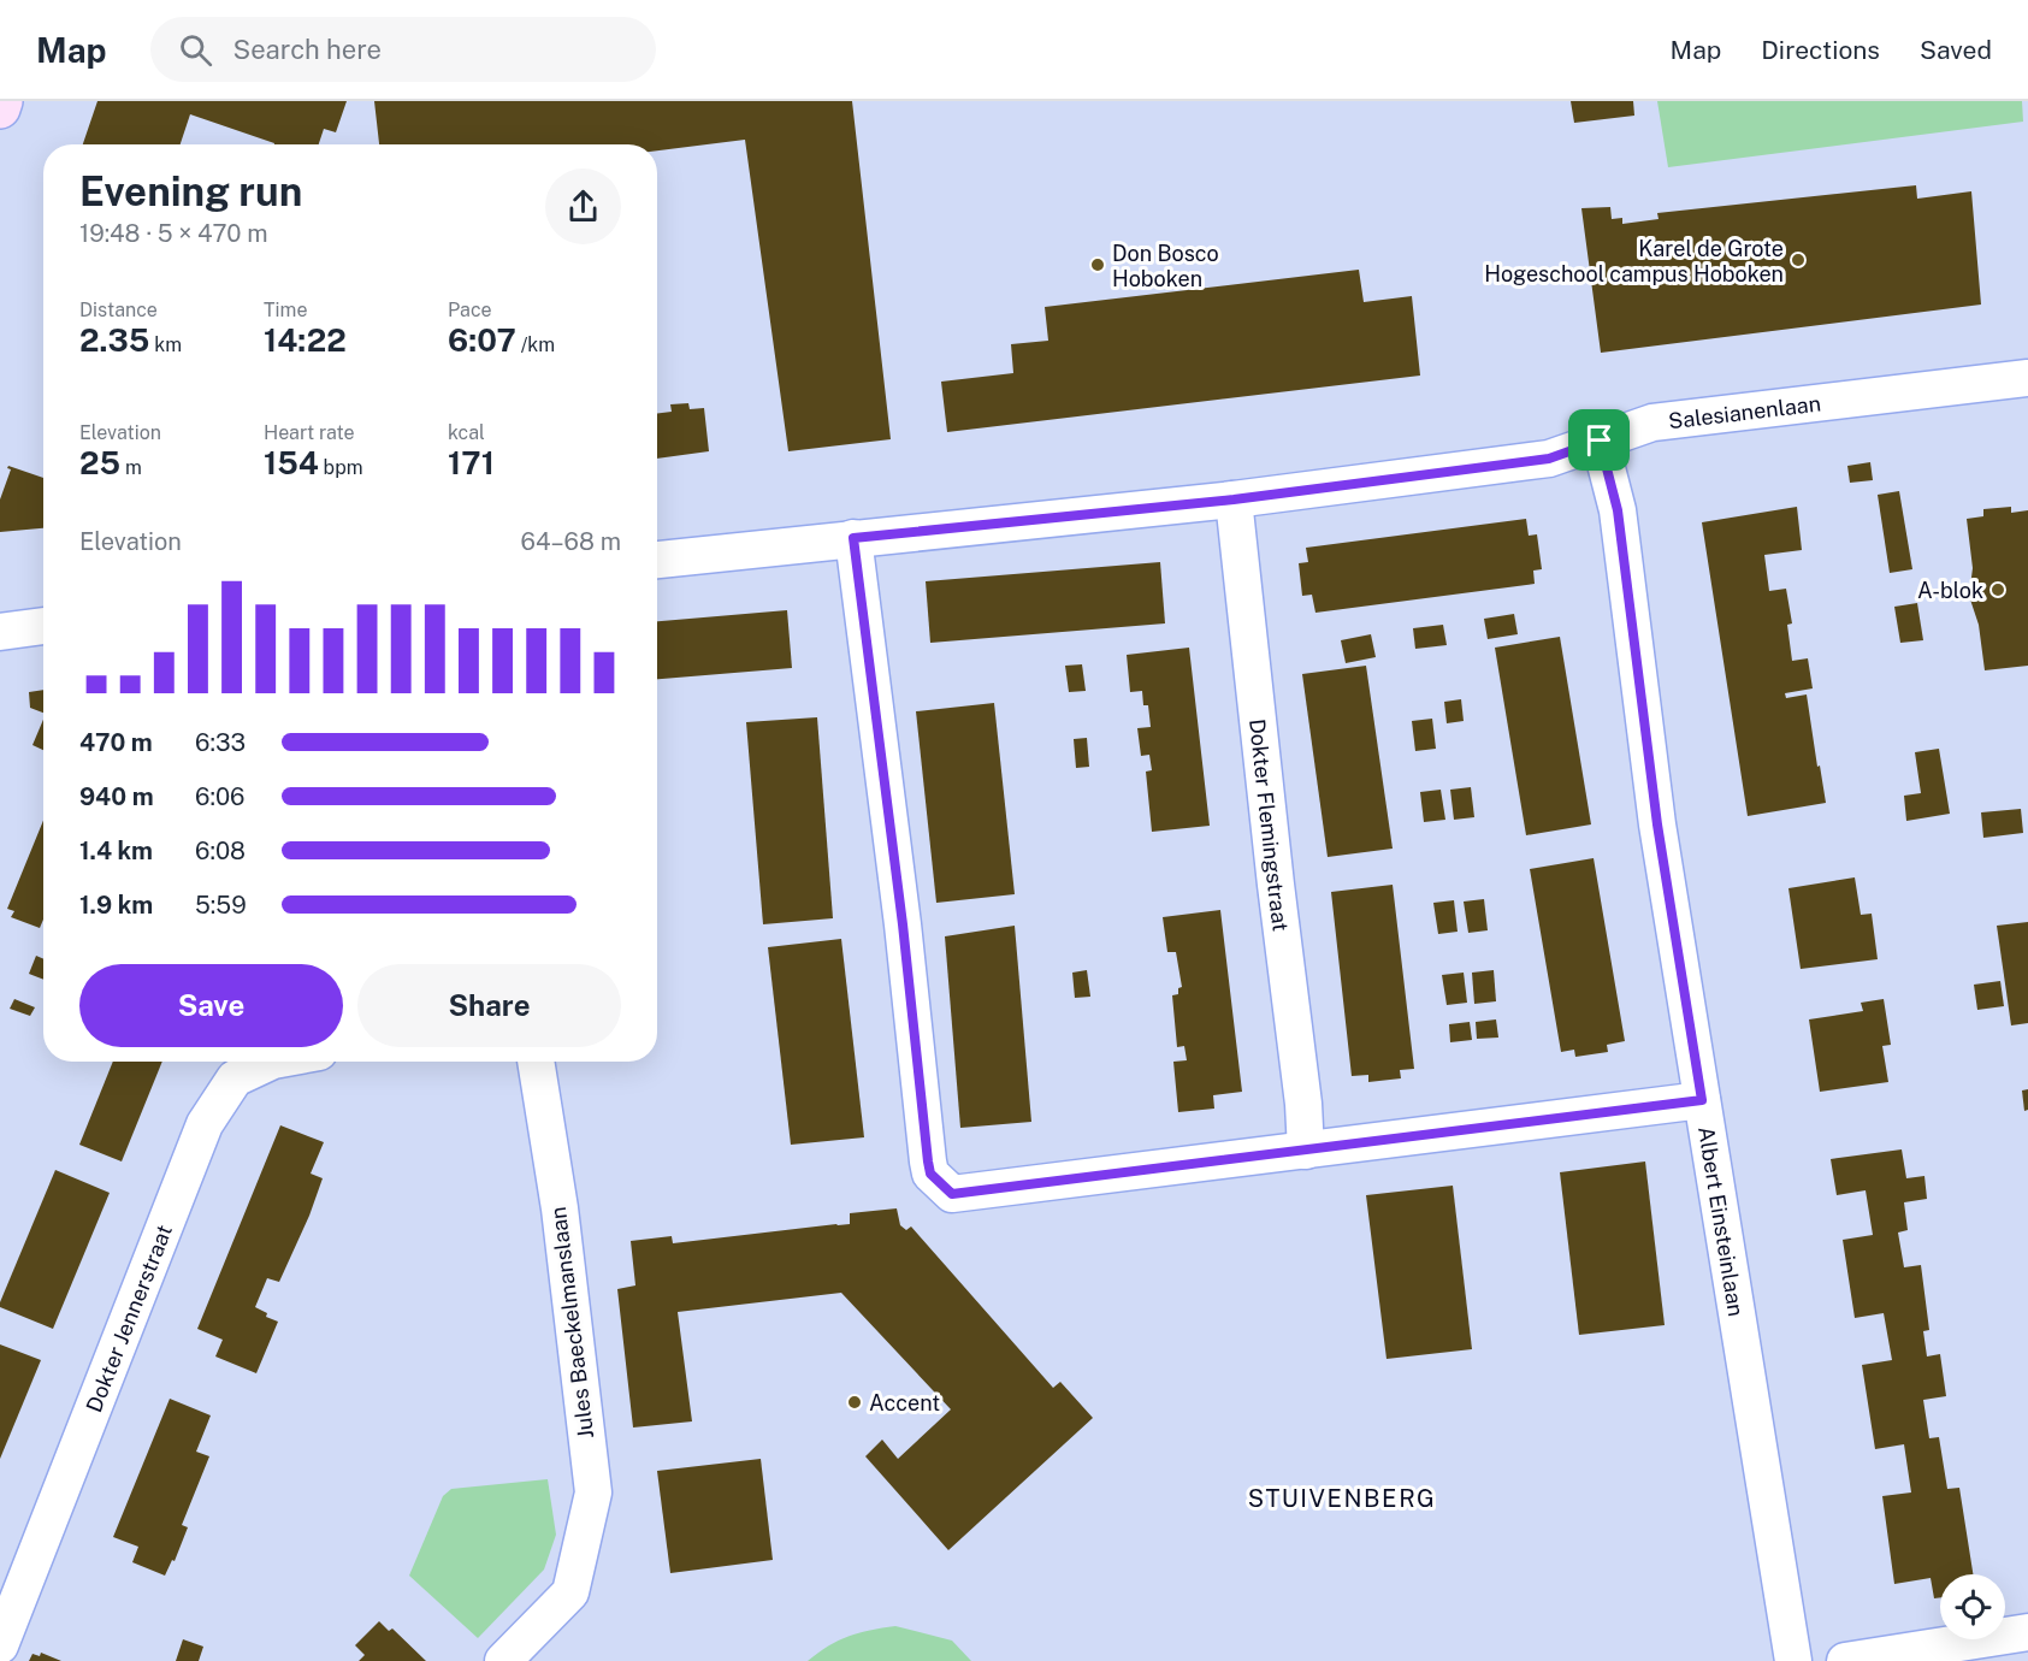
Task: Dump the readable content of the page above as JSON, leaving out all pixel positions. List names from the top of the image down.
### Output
{
  "streets": {
    "street": [
      "Salesianenlaan",
      "Dokter Flemingstraat",
      "Albert Einsteinlaan",
      "Dokter Jennerstraat",
      "Jules Baeckelmanslaan"
    ]
  },
  "crossings": [
    ["Salesianenlaan", "Dokter Flemingstraat"],
    ["Salesianenlaan", "Albert Einsteinlaan"]
  ],
  "districts": ["STUIVENBERG"],
  "places": [
    "Karel de Grote Hogeschool campus Hoboken",
    "Don Bosco Hoboken",
    "A-blok",
    "Accent"
  ],
  "page": {
    "header": "Map",
    "search": "Search here",
    "nav": ["Map", "Directions", "Saved"],
    "heading": ["Evening run", "19:48 · 5 × 470 m"],
    "stats": [
      ["Distance", "2.35 km"],
      ["Time", "14:22"],
      ["Pace", "6:07 /km"],
      ["Elevation", "25 m"],
      ["Heart rate", "154 bpm"],
      ["kcal", "171"]
    ],
    "chart": ["Elevation", "64–68 m"],
    "list": [
      {
        "name": "470 m",
        "note": "6:33"
      },
      {
        "name": "940 m",
        "note": "6:06"
      },
      {
        "name": "1.4 km",
        "note": "6:08"
      },
      {
        "name": "1.9 km",
        "note": "5:59"
      }
    ],
    "buttons": ["Save", "Share"]
  }
}
